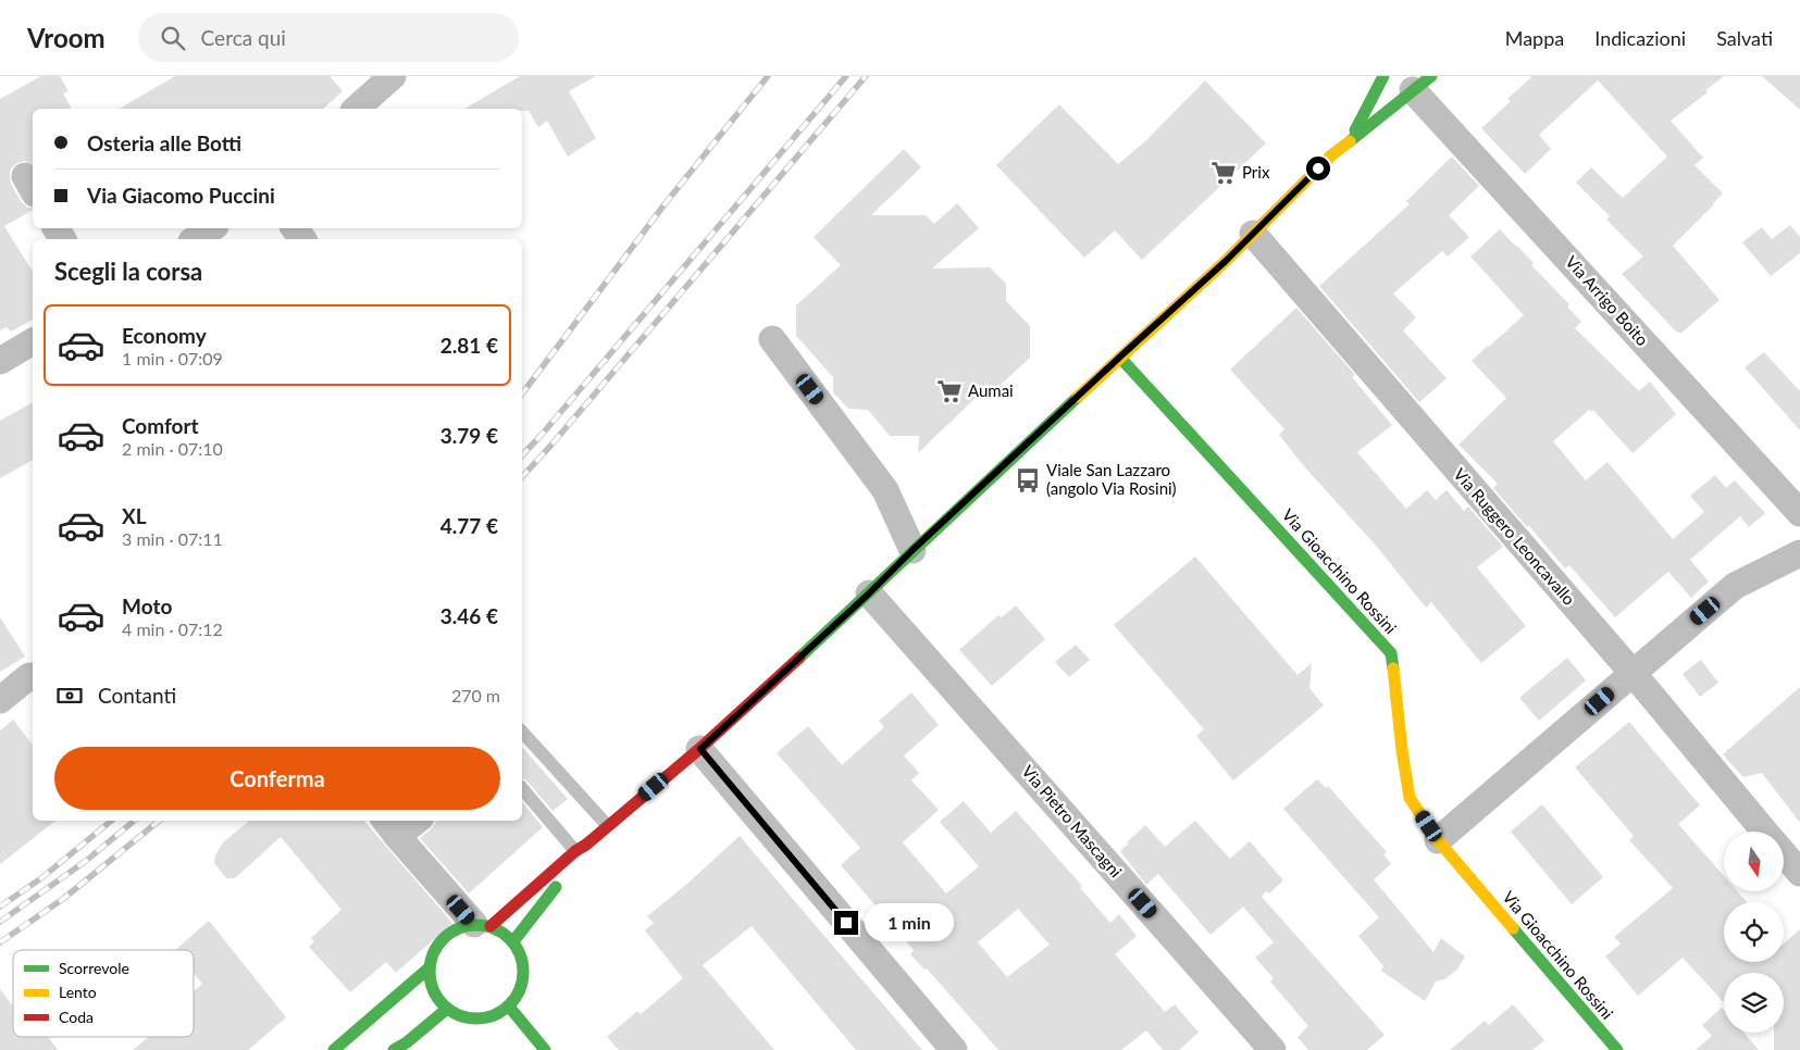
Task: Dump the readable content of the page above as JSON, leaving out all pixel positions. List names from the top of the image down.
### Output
{
  "streets": {
    "main road": ["Via Gioacchino Rossini"],
    "street": ["Via Arrigo Boito", "Via Ruggero Leoncavallo", "Via Pietro Mascagni"]
  },
  "places": {
    "supermarket": ["Prix", "Aumai"],
    "bus stop": ["Viale San Lazzaro (angolo Via Rosini)"]
  },
  "legend": ["Scorrevole", "Lento", "Coda"],
  "north": "bottom",
  "page": {
    "header": "Vroom",
    "search": "Cerca qui",
    "nav": ["Mappa", "Indicazioni", "Salvati"],
    "banner": ["Osteria alle Botti", "Via Giacomo Puccini"],
    "heading": "Scegli la corsa",
    "list": [
      {
        "name": "Economy",
        "note": "1 min · 07:09",
        "value": "2.81 €"
      },
      {
        "name": "Comfort",
        "note": "2 min · 07:10",
        "value": "3.79 €"
      },
      {
        "name": "XL",
        "note": "3 min · 07:11",
        "value": "4.77 €"
      },
      {
        "name": "Moto",
        "note": "4 min · 07:12",
        "value": "3.46 €"
      }
    ],
    "pay": ["Contanti", "270 m"],
    "buttons": "Conferma",
    "bubble": "1 min"
  }
}
